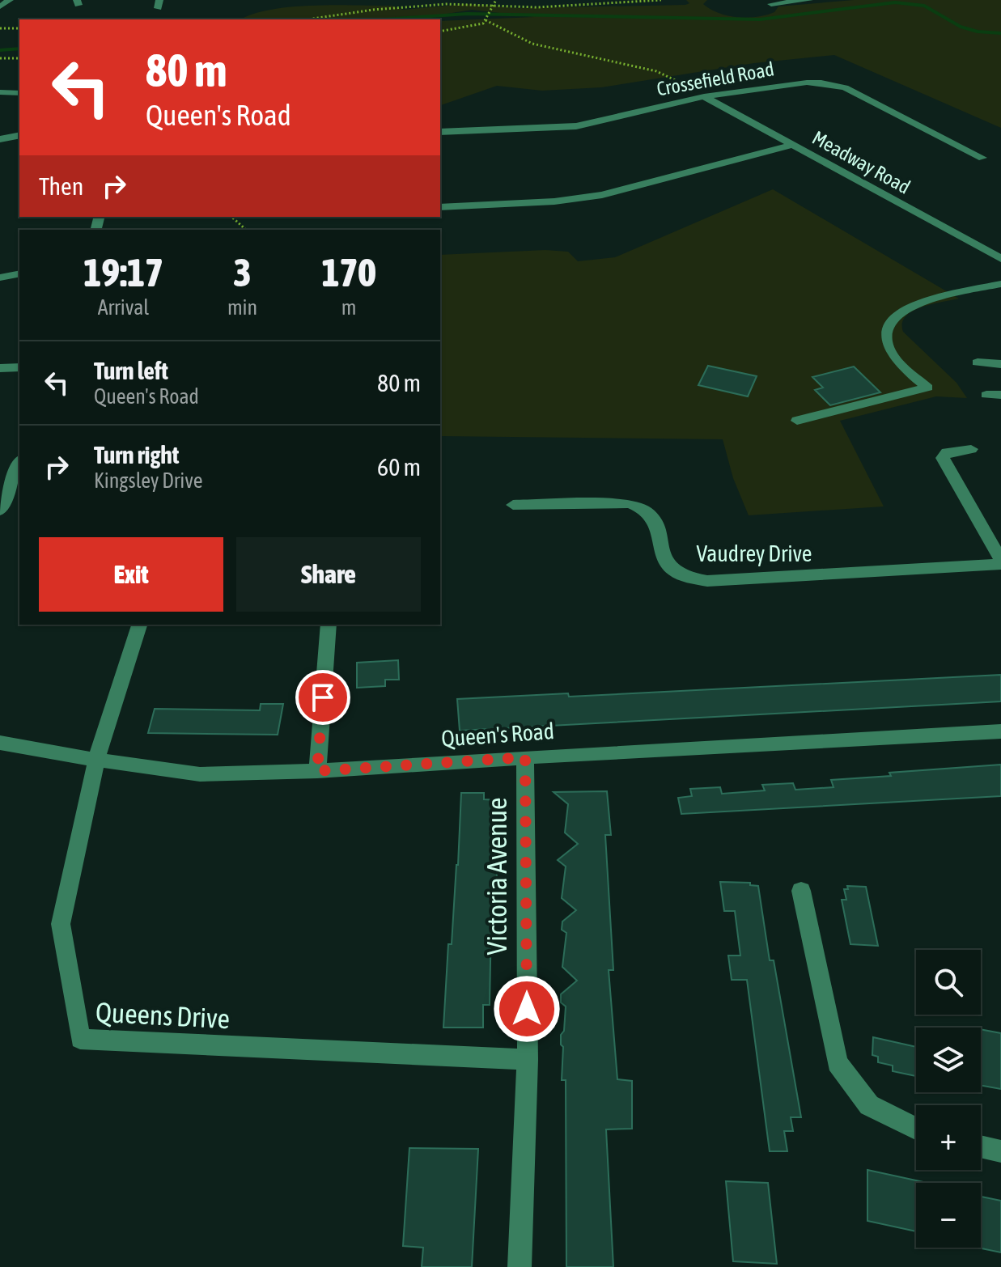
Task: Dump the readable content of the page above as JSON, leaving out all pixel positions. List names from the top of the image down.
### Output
{
  "streets": {
    "street": [
      "Crossefield Road",
      "Meadway Road",
      "Vaudrey Drive",
      "Queen's Road",
      "Victoria Avenue",
      "Queens Drive"
    ]
  },
  "crossings": [
    ["Crossefield Road", "Meadway Road"],
    ["Queen's Road", "Victoria Avenue"],
    ["Queen's Road", "Queens Drive"],
    ["Victoria Avenue", "Queens Drive"]
  ],
  "page": {
    "turn": ["80 m", "Queen's Road"],
    "then": "Then",
    "eta": [
      "19:17",
      "Arrival",
      "3",
      "min",
      "170",
      "m"
    ],
    "list": [
      {
        "name": "Turn left",
        "note": "Queen's Road",
        "value": "80 m"
      },
      {
        "name": "Turn right",
        "note": "Kingsley Drive",
        "value": "60 m"
      }
    ],
    "buttons": ["Exit", "Share"],
    "map_buttons": ["+", "−"]
  }
}
